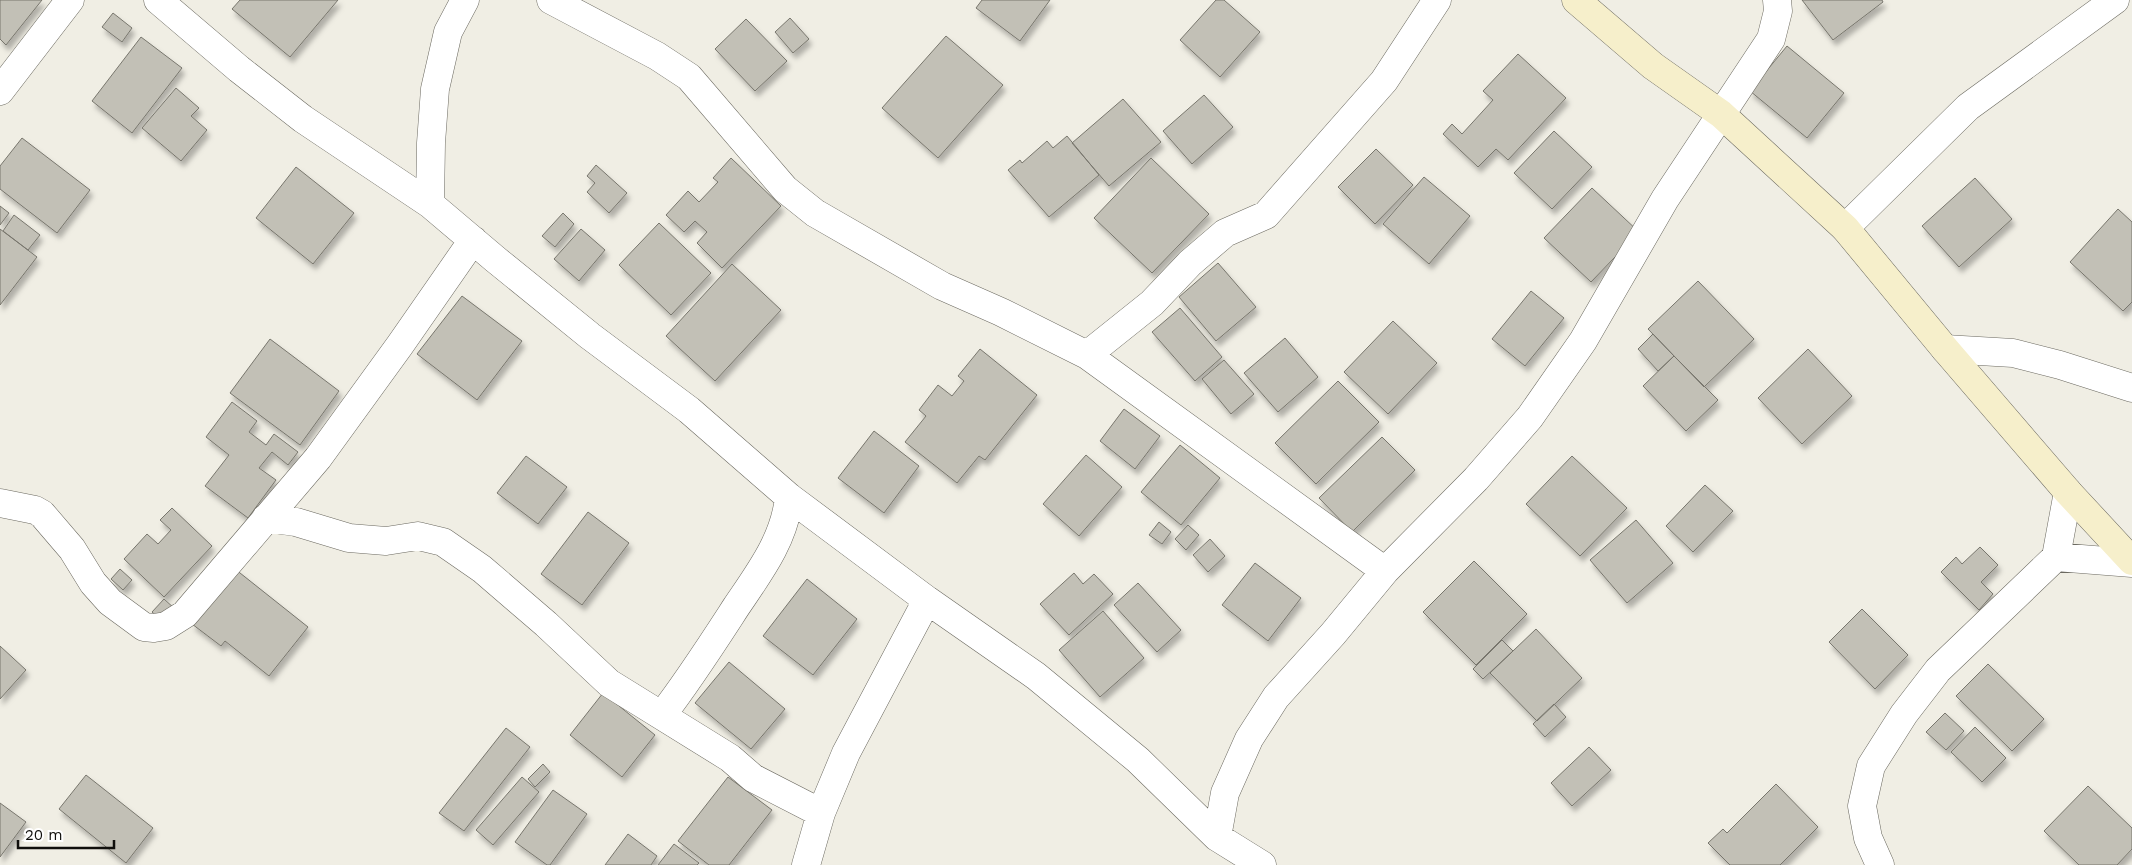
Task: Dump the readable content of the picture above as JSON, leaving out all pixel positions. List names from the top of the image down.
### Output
{
  "scale_bar": "20 m"
}
